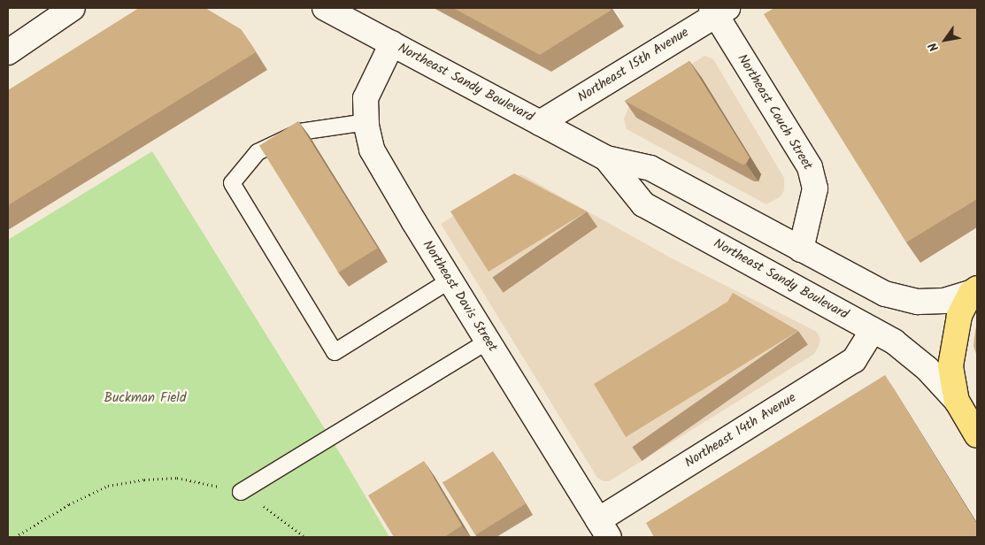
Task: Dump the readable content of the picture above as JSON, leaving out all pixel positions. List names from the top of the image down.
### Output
{
  "streets": {
    "street": [
      "Northeast 15th Avenue",
      "Northeast Sandy Boulevard",
      "Northeast Couch Street",
      "Northeast Davis Street",
      "Northeast 14th Avenue"
    ]
  },
  "crossings": [
    ["Northeast 15th Avenue", "Northeast Sandy Boulevard"],
    ["Northeast 15th Avenue", "Northeast Couch Street"],
    ["Northeast Sandy Boulevard", "Northeast Couch Street"],
    ["Northeast Sandy Boulevard", "Northeast Davis Street"],
    ["Northeast Sandy Boulevard", "Northeast 14th Avenue"],
    ["Northeast Davis Street", "Northeast 14th Avenue"]
  ],
  "parks": ["Buckman Field"],
  "north": "bottom left"
}
